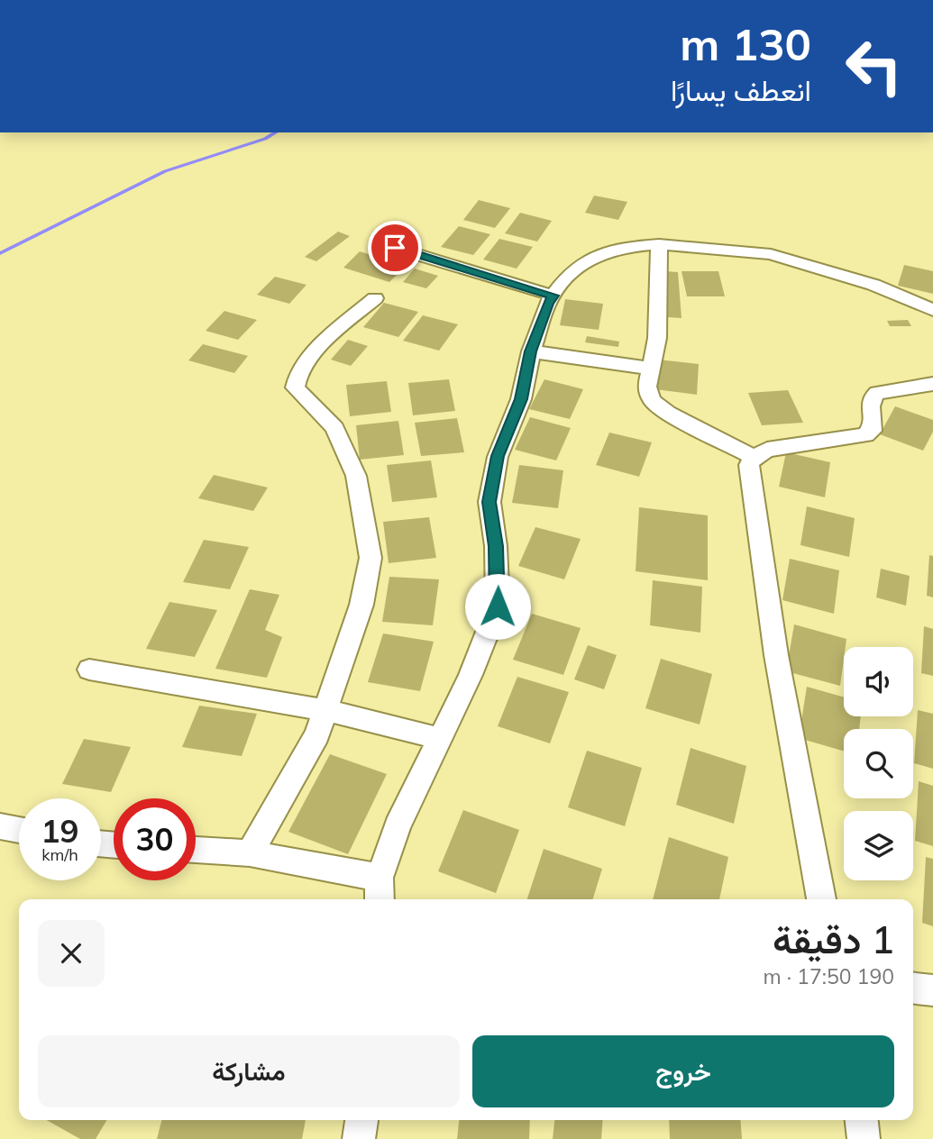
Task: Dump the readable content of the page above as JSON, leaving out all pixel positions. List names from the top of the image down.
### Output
{
  "page": {
    "turn": ["130 m", "انعطف يسارًا"],
    "speed": "19 km/h",
    "limit": "30",
    "heading": ["1 دقيقة", "190 m · 17:50"],
    "buttons": ["خروج", "مشاركة"]
  }
}
